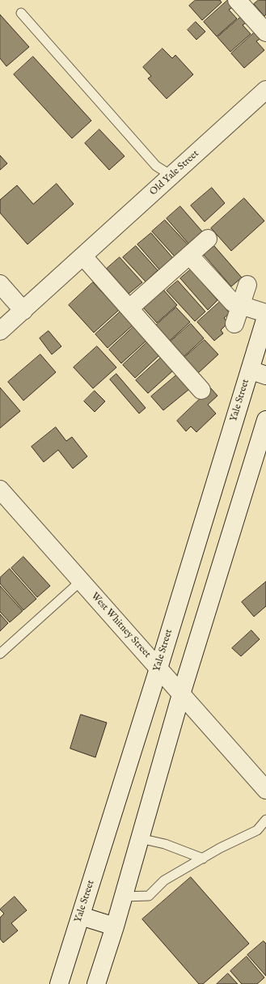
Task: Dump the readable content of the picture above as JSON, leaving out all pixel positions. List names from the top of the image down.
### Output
{
  "streets": {
    "main road": ["Old Yale Street", "Yale Street", "West Whitney Street"]
  },
  "crossings": [
    ["Yale Street", "West Whitney Street"]
  ]
}
